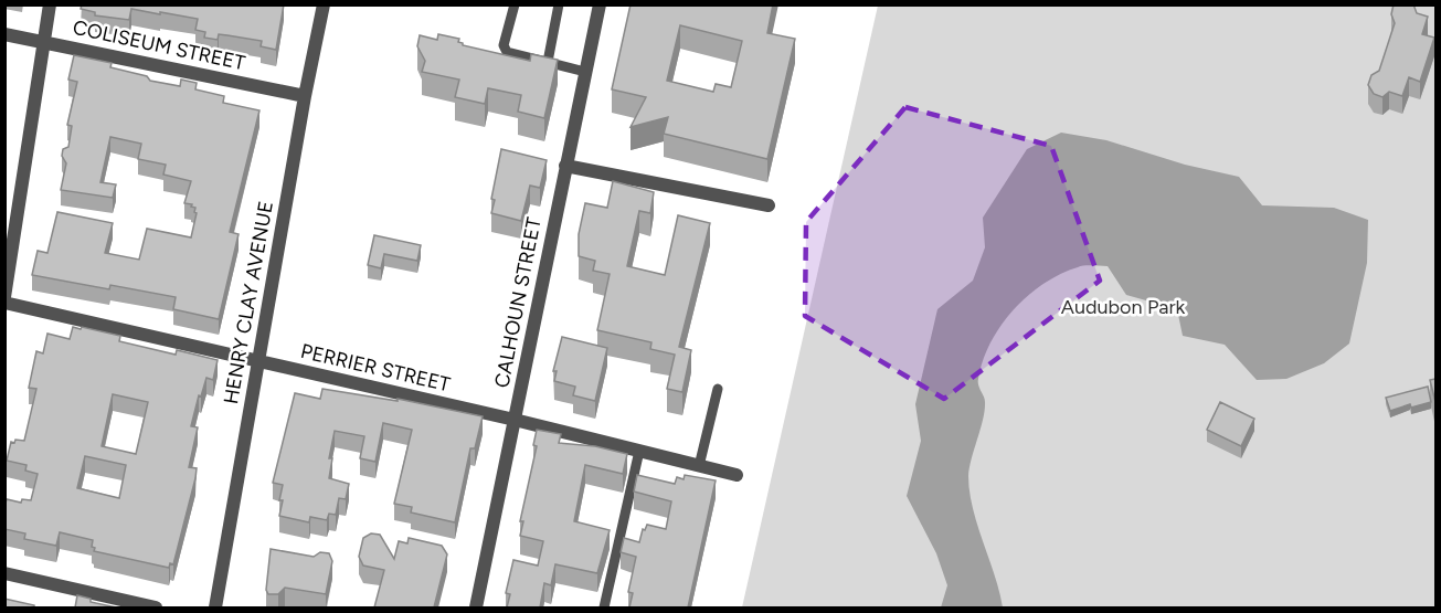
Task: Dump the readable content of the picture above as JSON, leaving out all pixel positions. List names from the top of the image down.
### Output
{
  "streets": {
    "street": [
      "COLISEUM STREET",
      "HENRY CLAY AVENUE",
      "CALHOUN STREET",
      "PERRIER STREET"
    ]
  },
  "crossings": [
    ["COLISEUM STREET", "HENRY CLAY AVENUE"],
    ["HENRY CLAY AVENUE", "PERRIER STREET"],
    ["CALHOUN STREET", "PERRIER STREET"]
  ],
  "parks": ["Audubon Park"]
}
